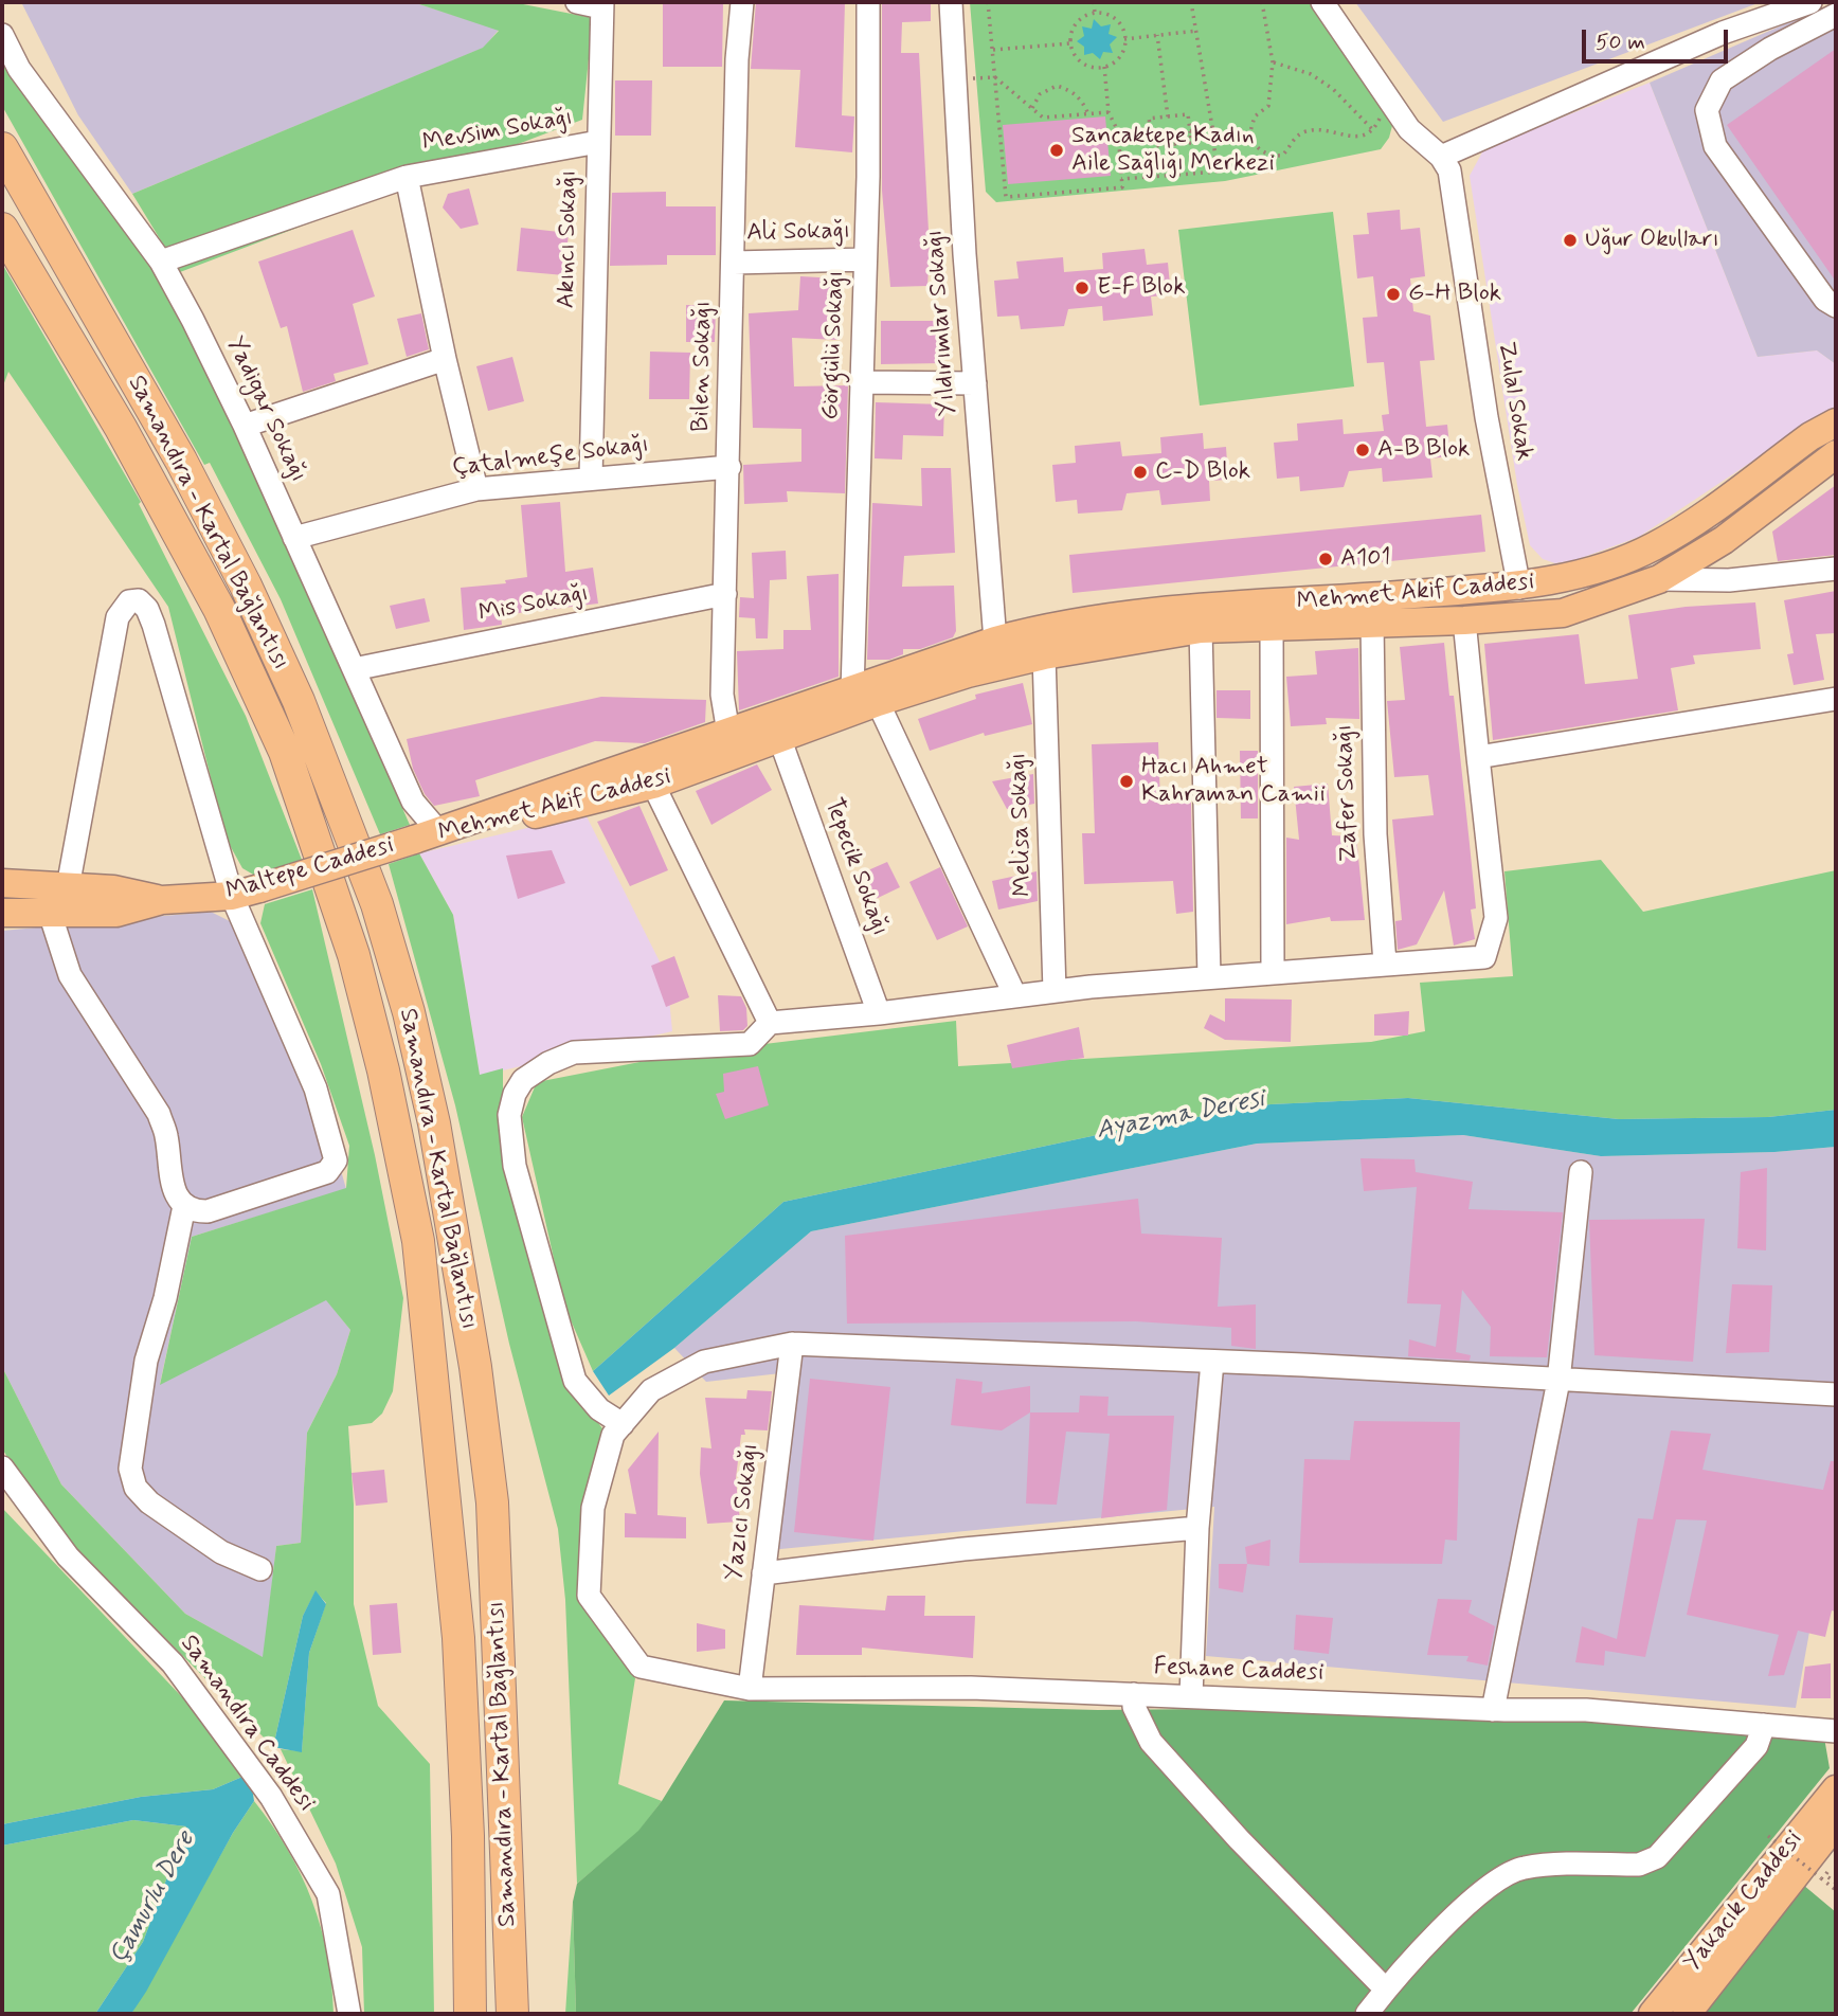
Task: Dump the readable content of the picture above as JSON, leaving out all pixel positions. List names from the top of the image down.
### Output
{
  "streets": {
    "highway": ["Samandıra - Kartal Bağlantısı"],
    "main road": ["Mehmet Akif Caddesi", "Maltepe Caddesi", "Yakacık Caddesi"],
    "street": [
      "Mevsim Sokağı",
      "Ali Sokağı",
      "Akıncı Sokağı",
      "Yıldırımlar Sokağı",
      "Görgülü Sokağı",
      "Bilen Sokağı",
      "Zulal Sokak",
      "Yadigar Sokağı",
      "Çatalmeşe Sokağı",
      "Mis Sokağı",
      "Zafer Sokağı",
      "Melisa Sokağı",
      "Tepecik Sokağı",
      "Yazıcı Sokağı",
      "Feshane Caddesi",
      "Samandıra Caddesi"
    ]
  },
  "crossings": [
    ["Mevsim Sokağı", "Akıncı Sokağı"],
    ["Mevsim Sokağı", "Yadigar Sokağı"],
    ["Ali Sokağı", "Görgülü Sokağı"],
    ["Ali Sokağı", "Bilen Sokağı"],
    ["Akıncı Sokağı", "Çatalmeşe Sokağı"],
    ["Yıldırımlar Sokağı", "Mehmet Akif Caddesi"],
    ["Görgülü Sokağı", "Mehmet Akif Caddesi"],
    ["Bilen Sokağı", "Çatalmeşe Sokağı"],
    ["Bilen Sokağı", "Mehmet Akif Caddesi"],
    ["Bilen Sokağı", "Mis Sokağı"],
    ["Zulal Sokak", "Mehmet Akif Caddesi"],
    ["Yadigar Sokağı", "Çatalmeşe Sokağı"],
    ["Yadigar Sokağı", "Mehmet Akif Caddesi"],
    ["Yadigar Sokağı", "Mis Sokağı"],
    ["Yadigar Sokağı", "Maltepe Caddesi"],
    ["Mehmet Akif Caddesi", "Zafer Sokağı"],
    ["Mehmet Akif Caddesi", "Melisa Sokağı"],
    ["Mehmet Akif Caddesi", "Tepecik Sokağı"],
    ["Mehmet Akif Caddesi", "Maltepe Caddesi"],
    ["Yazıcı Sokağı", "Feshane Caddesi"]
  ],
  "water": ["Ayazma Deresi", "Çamurlu Dere"],
  "places": [
    "Sancaktepe Kadın Aile Sağlığı Merkezi",
    "Uğur Okulları",
    "E-F Blok",
    "G-H Blok",
    "A-B Blok",
    "C-D Blok",
    "A101",
    "Hacı Ahmet Kahraman Camii"
  ],
  "scale_bar": "50 m"
}
